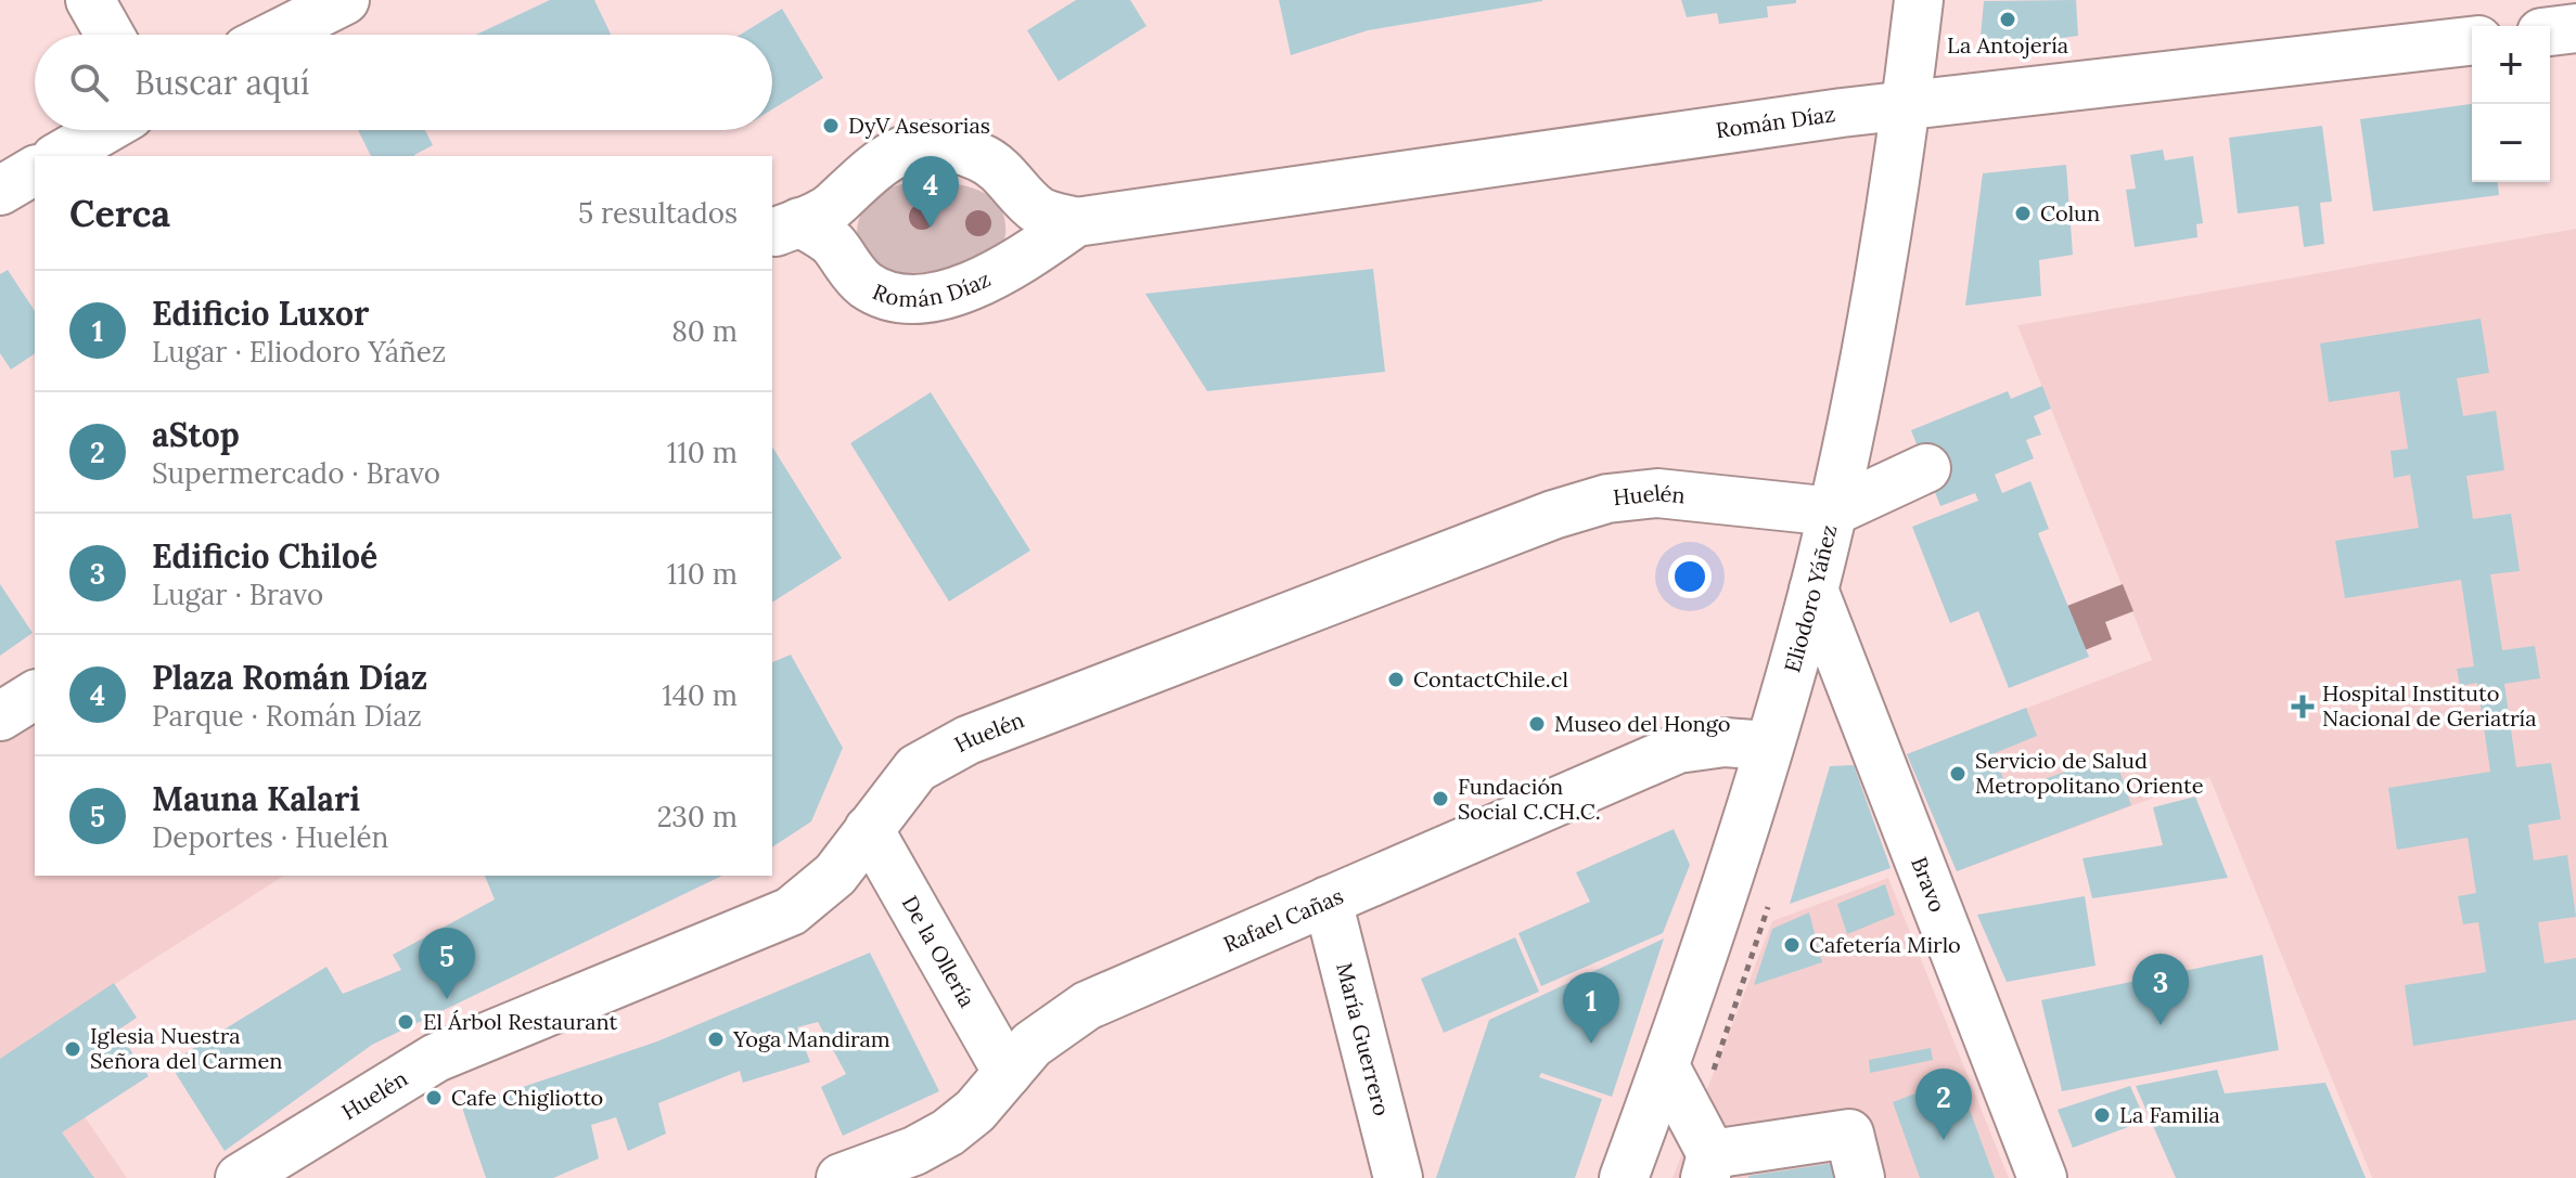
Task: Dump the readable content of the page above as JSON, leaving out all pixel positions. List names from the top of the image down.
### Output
{
  "streets": {
    "street": [
      "Román Díaz",
      "Huelén",
      "Eliodoro Yáñez",
      "Bravo",
      "Rafael Cañas",
      "De la Ollería",
      "María Guerrero"
    ]
  },
  "crossings": [
    ["Román Díaz", "Eliodoro Yáñez"],
    ["Huelén", "Eliodoro Yáñez"],
    ["Huelén", "De la Ollería"],
    ["Eliodoro Yáñez", "Bravo"],
    ["Eliodoro Yáñez", "Rafael Cañas"],
    ["Rafael Cañas", "De la Ollería"],
    ["Rafael Cañas", "María Guerrero"]
  ],
  "places": {
    "other": [
      "La Antojería",
      "DyV Asesorias",
      "Colun",
      "ContactChile.cl",
      "Museo del Hongo",
      "Servicio de Salud Metropolitano Oriente",
      "Fundación Social C.CH.C.",
      "Cafetería Mirlo",
      "El Árbol Restaurant",
      "Yoga Mandiram",
      "Iglesia Nuestra Señora del Carmen",
      "Cafe Chigliotto",
      "La Familia"
    ],
    "health": ["Hospital Instituto Nacional de Geriatría"]
  },
  "page": {
    "map_buttons": ["+", "−"],
    "search": "Buscar aquí",
    "pins": [
      "4",
      "5",
      "3",
      "1",
      "2"
    ],
    "heading": ["Cerca", "5 resultados"],
    "list": [
      {
        "mark": "1",
        "name": "Edificio Luxor",
        "note": "Lugar · Eliodoro Yáñez",
        "value": "80 m"
      },
      {
        "mark": "2",
        "name": "aStop",
        "note": "Supermercado · Bravo",
        "value": "110 m"
      },
      {
        "mark": "3",
        "name": "Edificio Chiloé",
        "note": "Lugar · Bravo",
        "value": "110 m"
      },
      {
        "mark": "4",
        "name": "Plaza Román Díaz",
        "note": "Parque · Román Díaz",
        "value": "140 m"
      },
      {
        "mark": "5",
        "name": "Mauna Kalari",
        "note": "Deportes · Huelén",
        "value": "230 m"
      }
    ]
  }
}
